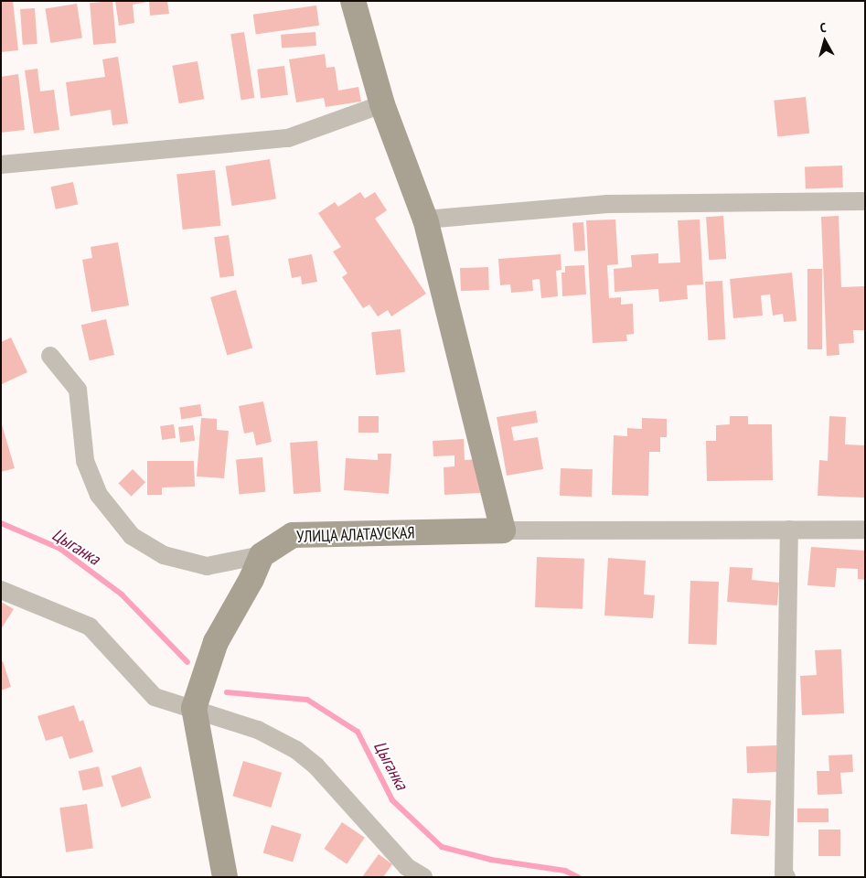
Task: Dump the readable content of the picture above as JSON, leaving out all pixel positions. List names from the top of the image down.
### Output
{
  "streets": {
    "street": ["УЛИЦА АЛАТАУСКАЯ"]
  },
  "water": ["Цыганка"],
  "north": "top"
}
